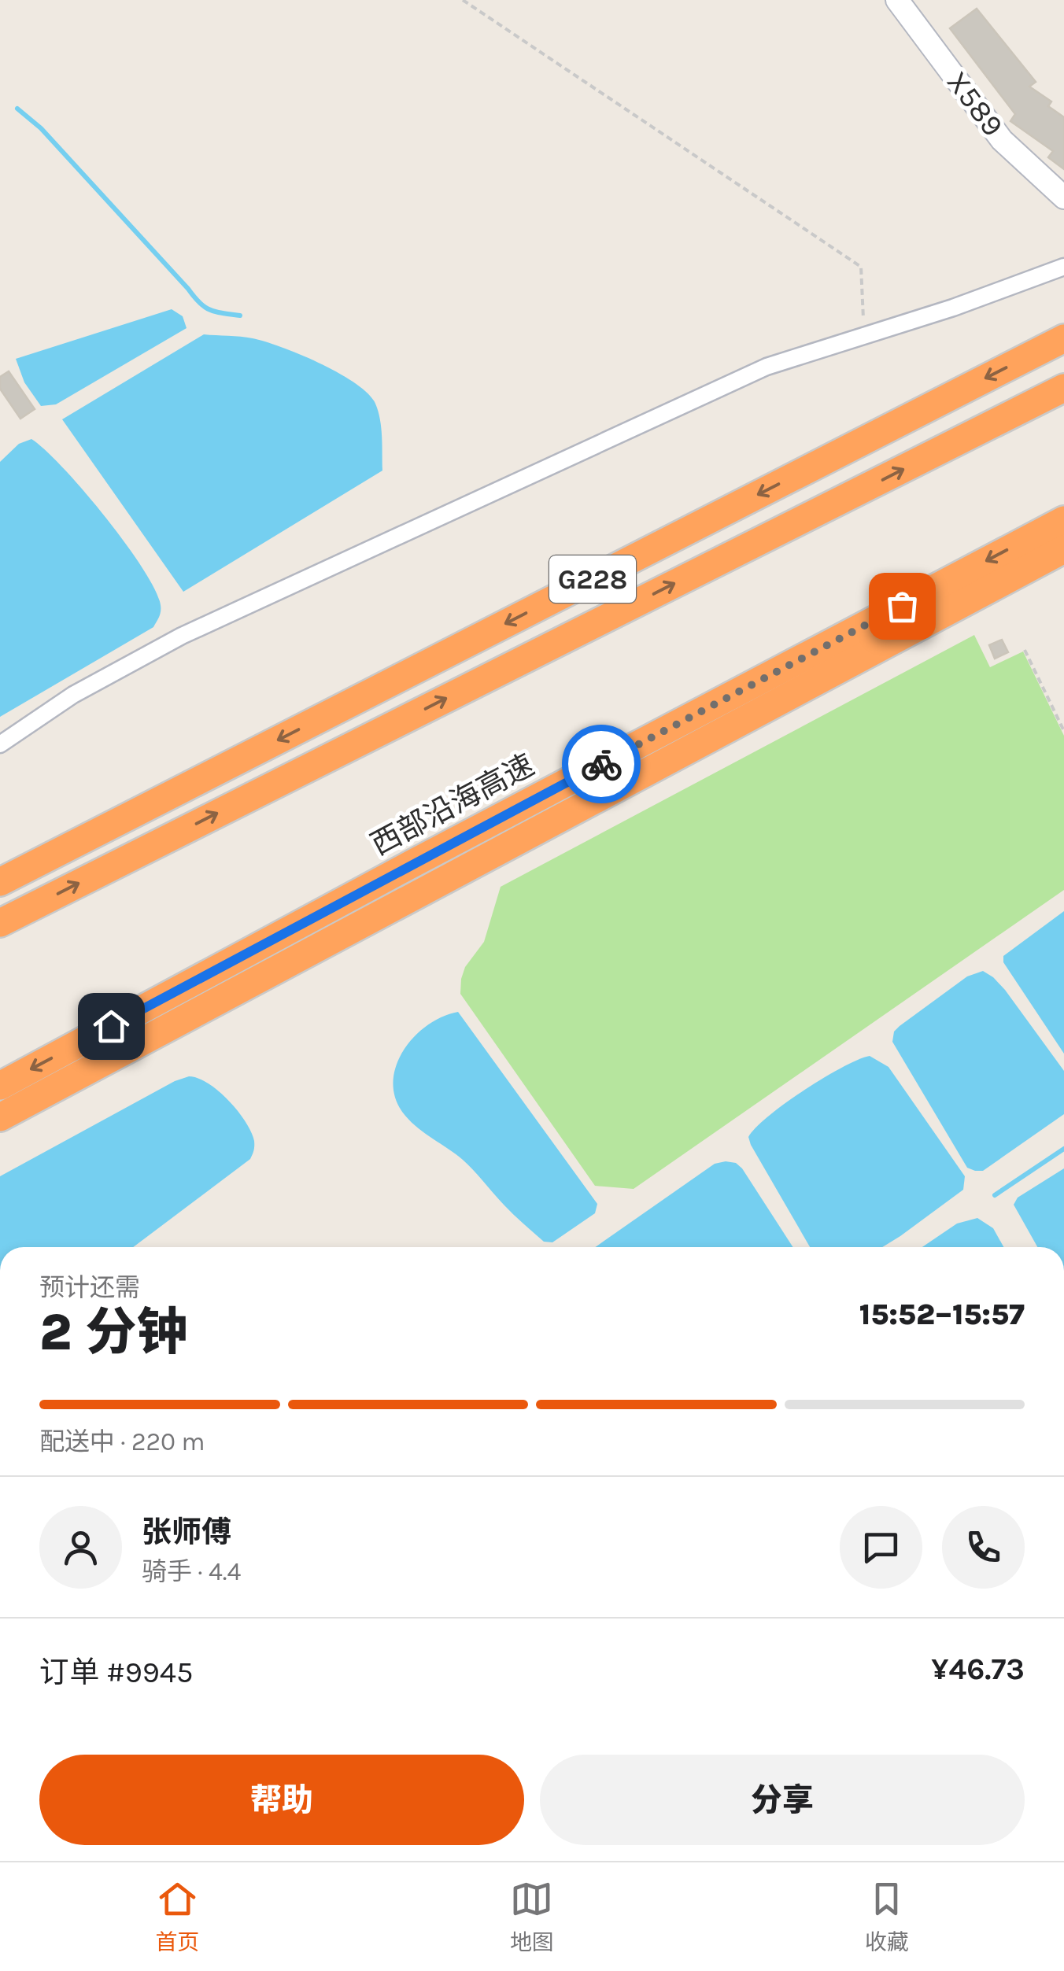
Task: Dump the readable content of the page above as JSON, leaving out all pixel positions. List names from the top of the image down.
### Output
{
  "streets": {
    "highway": ["G228", "西部沿海高速"],
    "street": ["X589"]
  },
  "page": {
    "heading": ["2 分钟", "预计还需", "15:52–15:57"],
    "panel": [
      "张师傅",
      "骑手 · 4.4",
      "订单 #9945",
      "¥46.73"
    ],
    "bar": "配送中 · 220 m",
    "buttons": ["帮助", "分享"],
    "tabs": ["首页", "地图", "收藏"]
  }
}
